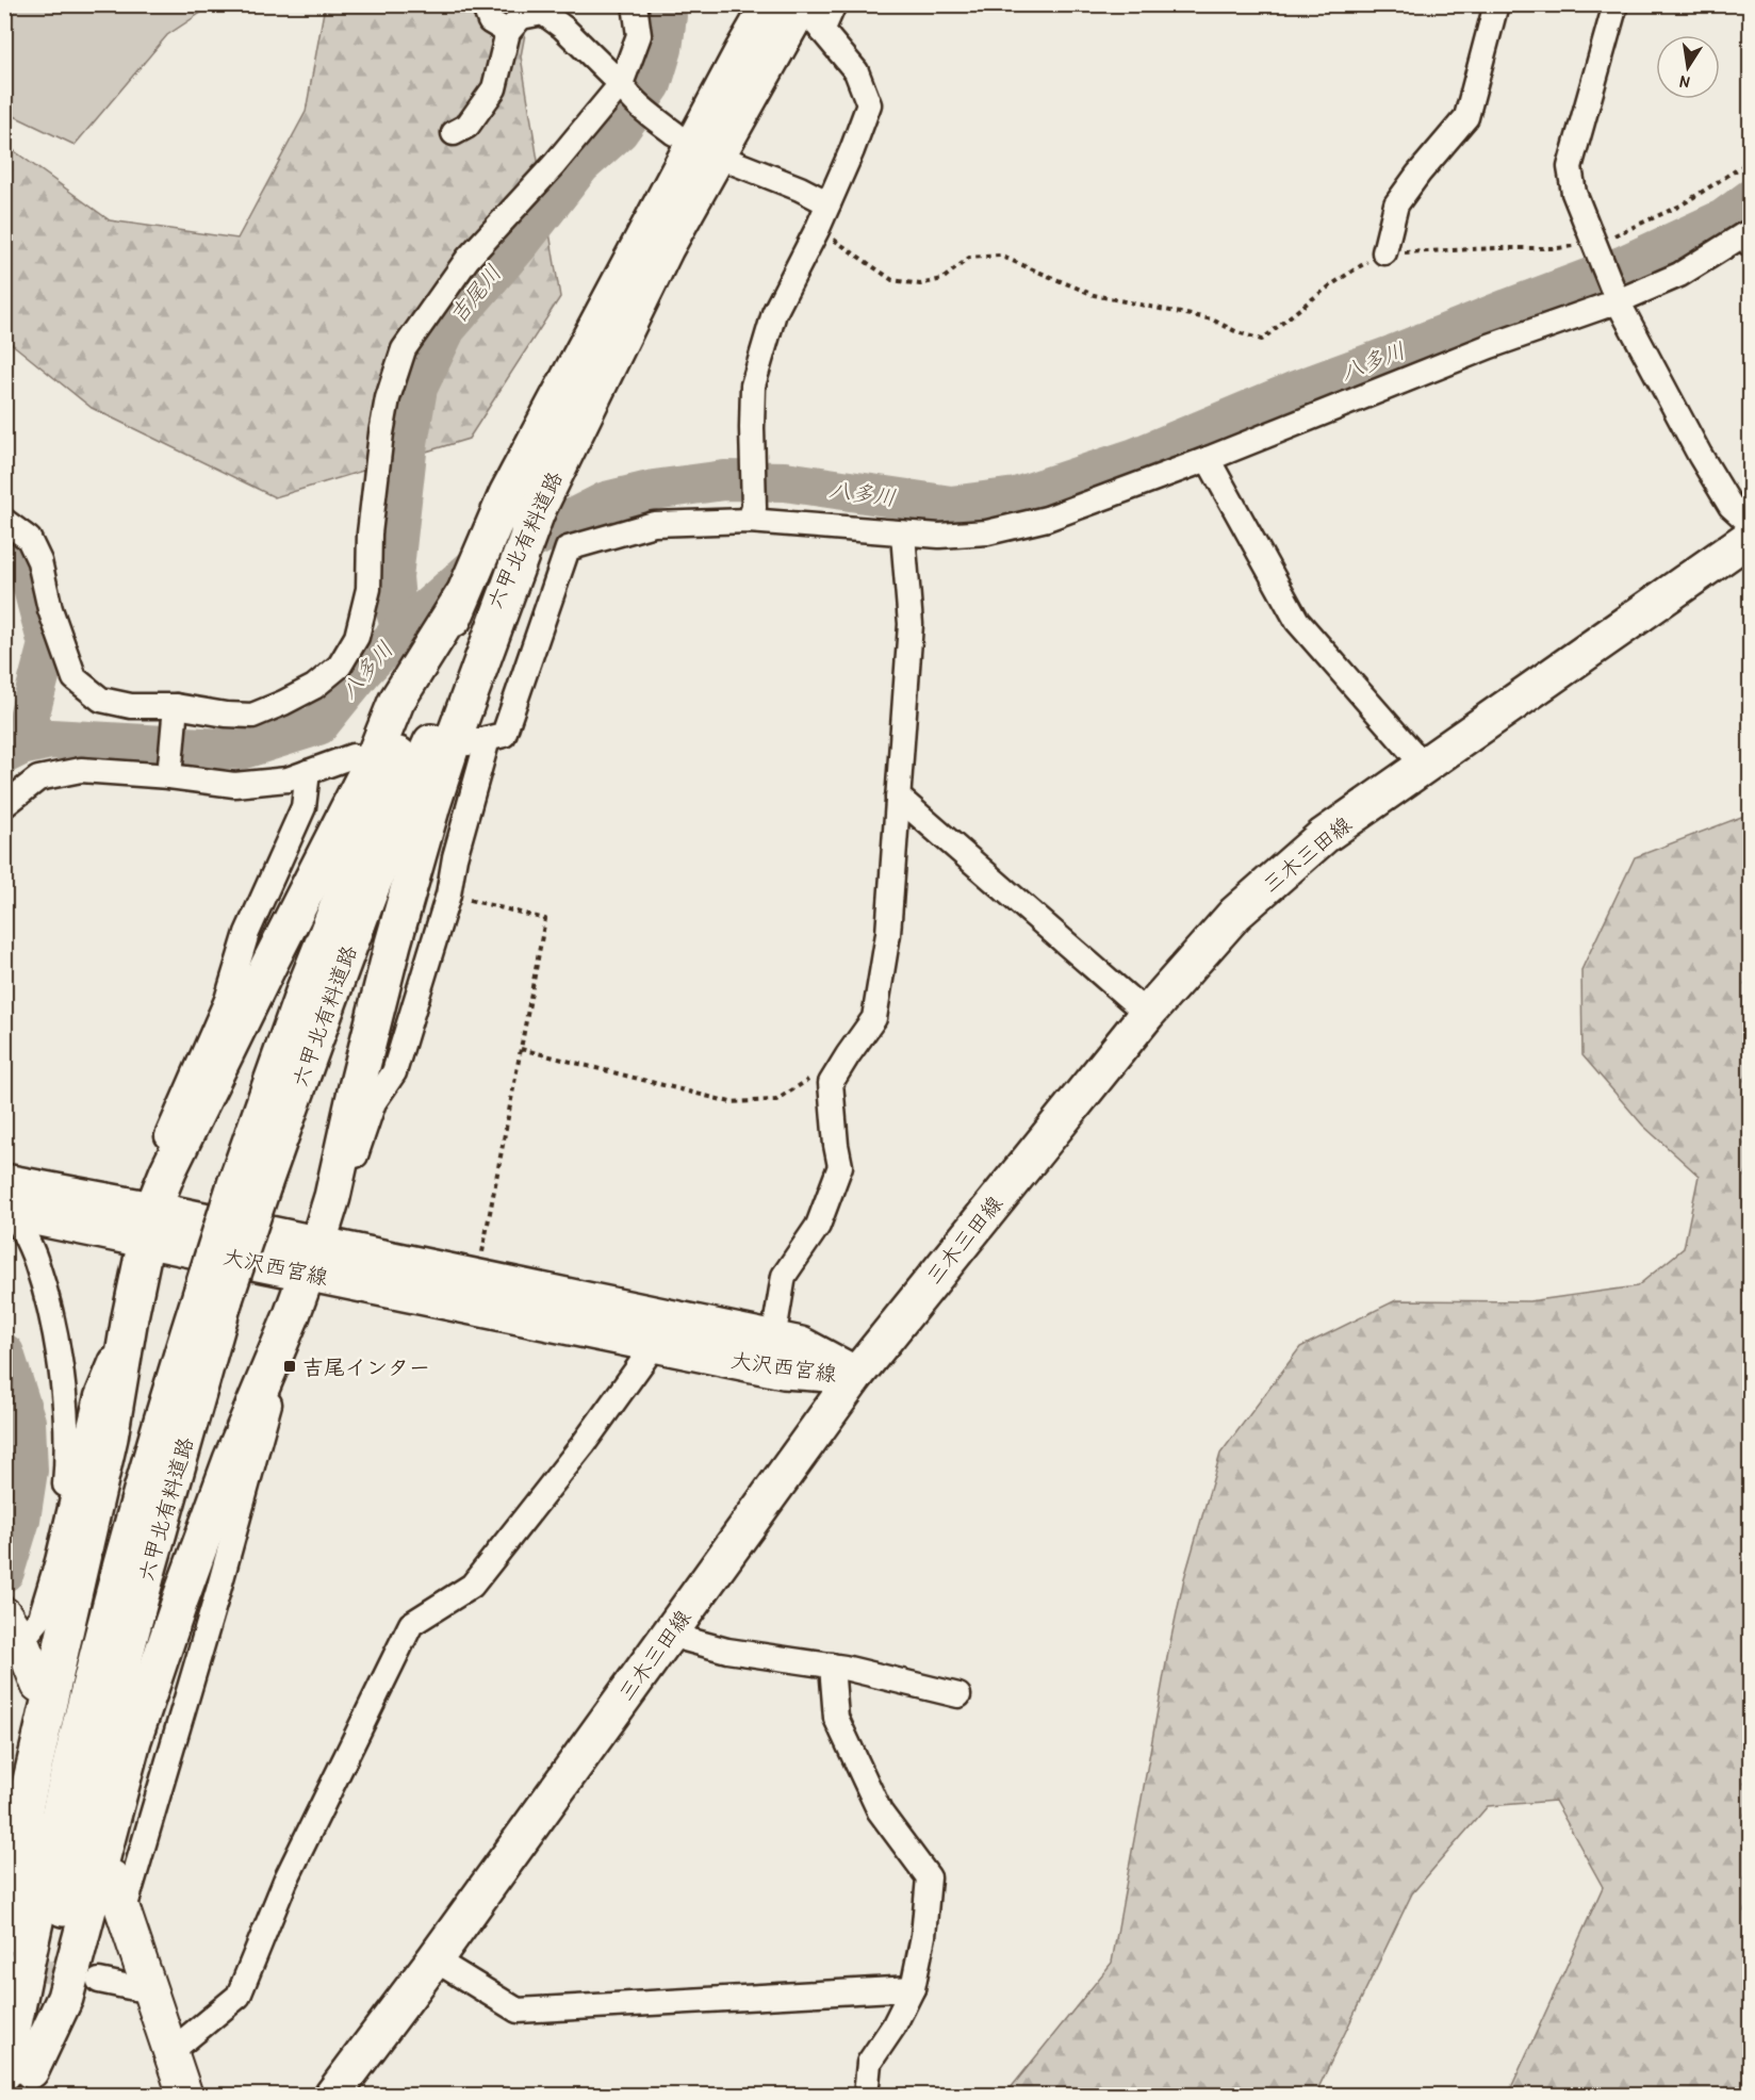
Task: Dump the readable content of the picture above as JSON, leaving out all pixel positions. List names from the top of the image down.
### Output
{
  "streets": {
    "main road": ["六甲北有料道路", "三木三田線", "大沢西宮線"]
  },
  "crossings": [
    ["三木三田線", "大沢西宮線"]
  ],
  "water": ["吉尾川", "八多川"],
  "places": {
    "transit": ["吉尾インター"]
  },
  "north": "bottom"
}
